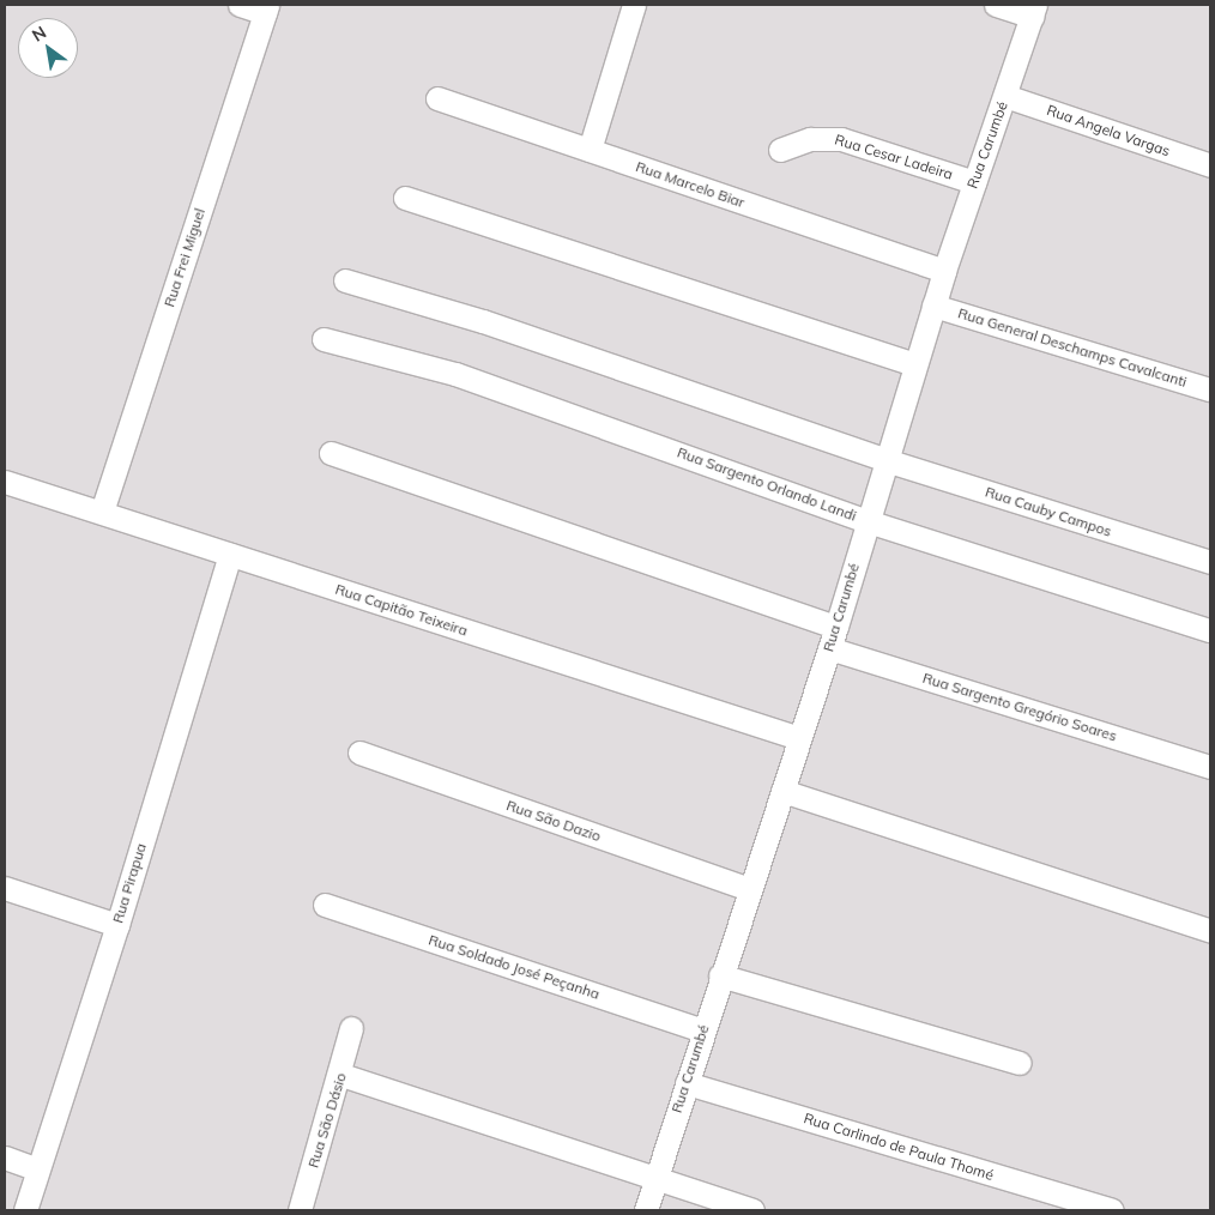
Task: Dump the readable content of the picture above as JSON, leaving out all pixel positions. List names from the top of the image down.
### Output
{
  "streets": {
    "street": [
      "Rua Angela Vargas",
      "Rua Carumbé",
      "Rua Cesar Ladeira",
      "Rua Marcelo Biar",
      "Rua Frei Miguel",
      "Rua General Deschamps Cavalcanti",
      "Rua Sargento Orlando Landi",
      "Rua Cauby Campos",
      "Rua Capitão Teixeira",
      "Rua Sargento Gregório Soares",
      "Rua São Dazio",
      "Rua Pirapua",
      "Rua Soldado José Peçanha",
      "Rua São Dásio",
      "Rua Carlindo de Paula Thomé"
    ]
  },
  "crossings": [
    ["Rua Angela Vargas", "Rua Carumbé"],
    ["Rua Carumbé", "Rua Cesar Ladeira"],
    ["Rua Carumbé", "Rua Marcelo Biar"],
    ["Rua Carumbé", "Rua General Deschamps Cavalcanti"],
    ["Rua Carumbé", "Rua Sargento Orlando Landi"],
    ["Rua Carumbé", "Rua Cauby Campos"],
    ["Rua Carumbé", "Rua Capitão Teixeira"],
    ["Rua Carumbé", "Rua Sargento Gregório Soares"],
    ["Rua Carumbé", "Rua São Dazio"],
    ["Rua Carumbé", "Rua Soldado José Peçanha"],
    ["Rua Carumbé", "Rua Carlindo de Paula Thomé"],
    ["Rua Frei Miguel", "Rua Capitão Teixeira"],
    ["Rua Capitão Teixeira", "Rua Pirapua"]
  ],
  "north": "top left"
}
